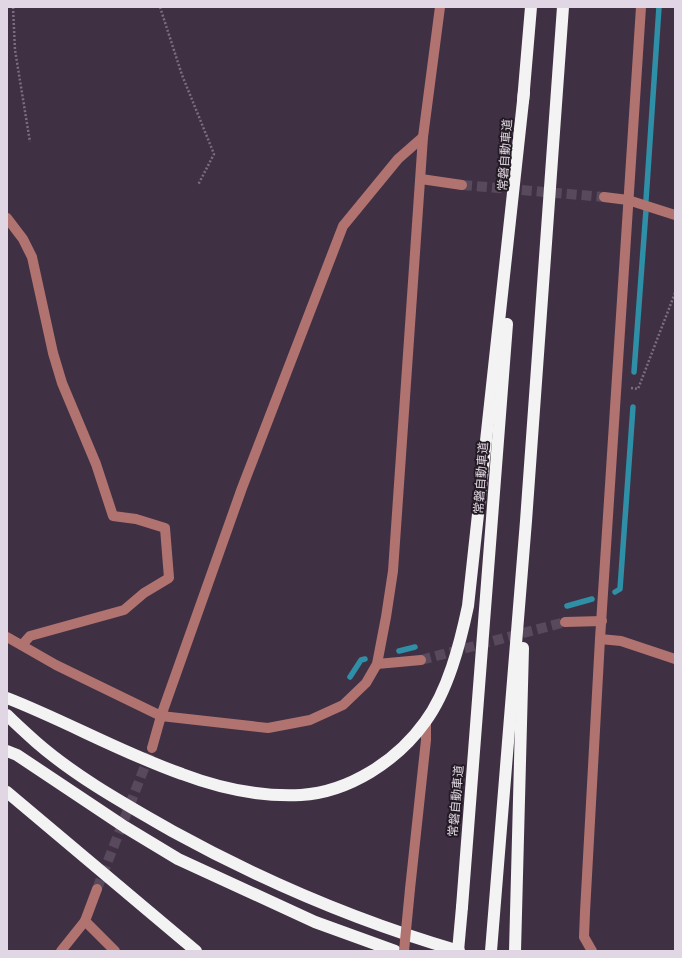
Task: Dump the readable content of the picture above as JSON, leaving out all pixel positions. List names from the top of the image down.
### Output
{
  "streets": {
    "highway": ["常磐自動車道"]
  }
}
